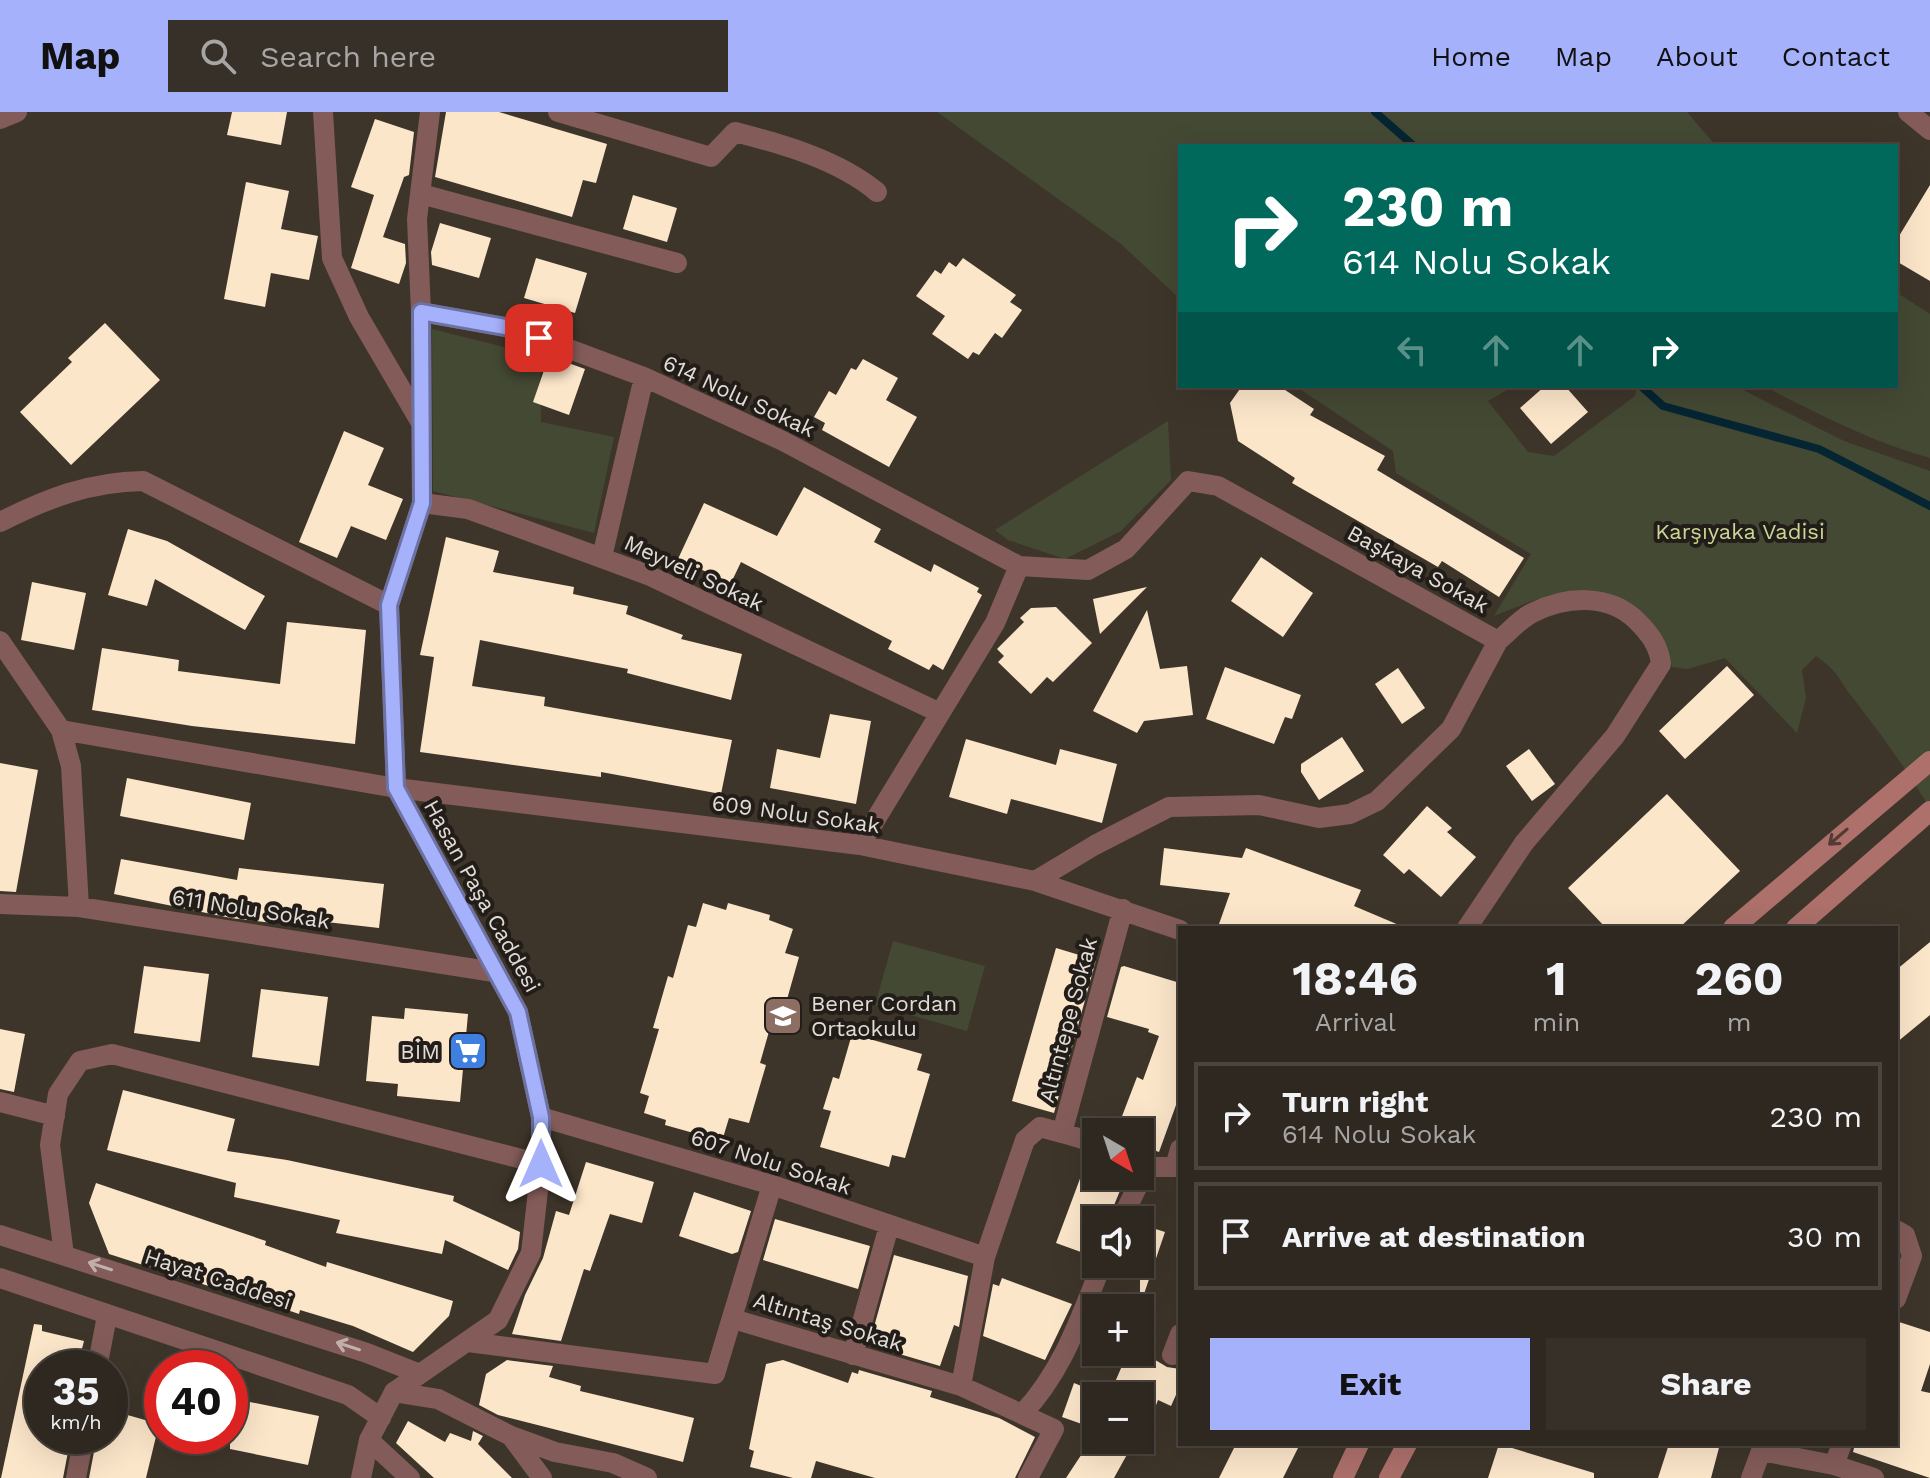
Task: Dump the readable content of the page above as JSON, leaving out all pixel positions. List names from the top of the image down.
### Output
{
  "streets": {
    "street": [
      "614 Nolu Sokak",
      "Başkaya Sokak",
      "Meyveli Sokak",
      "609 Nolu Sokak",
      "Hasan Paşa Caddesi",
      "611 Nolu Sokak",
      "Altıntepe Sokak",
      "607 Nolu Sokak",
      "Hayat Caddesi",
      "Altıntaş Sokak"
    ]
  },
  "crossings": [
    ["614 Nolu Sokak", "Başkaya Sokak"],
    ["614 Nolu Sokak", "Hasan Paşa Caddesi"],
    ["Meyveli Sokak", "Hasan Paşa Caddesi"],
    ["609 Nolu Sokak", "Hasan Paşa Caddesi"],
    ["609 Nolu Sokak", "Altıntepe Sokak"],
    ["Hasan Paşa Caddesi", "611 Nolu Sokak"],
    ["Hasan Paşa Caddesi", "607 Nolu Sokak"],
    ["Hasan Paşa Caddesi", "Hayat Caddesi"],
    ["Hasan Paşa Caddesi", "Altıntaş Sokak"],
    ["Altıntepe Sokak", "607 Nolu Sokak"],
    ["Altıntepe Sokak", "Altıntaş Sokak"]
  ],
  "parks": ["Karşıyaka Vadisi"],
  "places": {
    "school or university": ["Bener Cordan Ortaokulu"],
    "supermarket": ["BİM"]
  },
  "north": "bottom right",
  "page": {
    "header": "Map",
    "search": "Search here",
    "nav": [
      "Home",
      "Map",
      "About",
      "Contact"
    ],
    "turn": ["230 m", "614 Nolu Sokak"],
    "eta": [
      "18:46",
      "Arrival",
      "1",
      "min",
      "260",
      "m"
    ],
    "list": [
      {
        "name": "Turn right",
        "note": "614 Nolu Sokak",
        "value": "230 m"
      },
      {
        "name": "Arrive at destination",
        "value": "30 m"
      }
    ],
    "map_buttons": ["+", "−"],
    "buttons": ["Exit", "Share"],
    "speed": "35 km/h",
    "limit": "40"
  }
}
